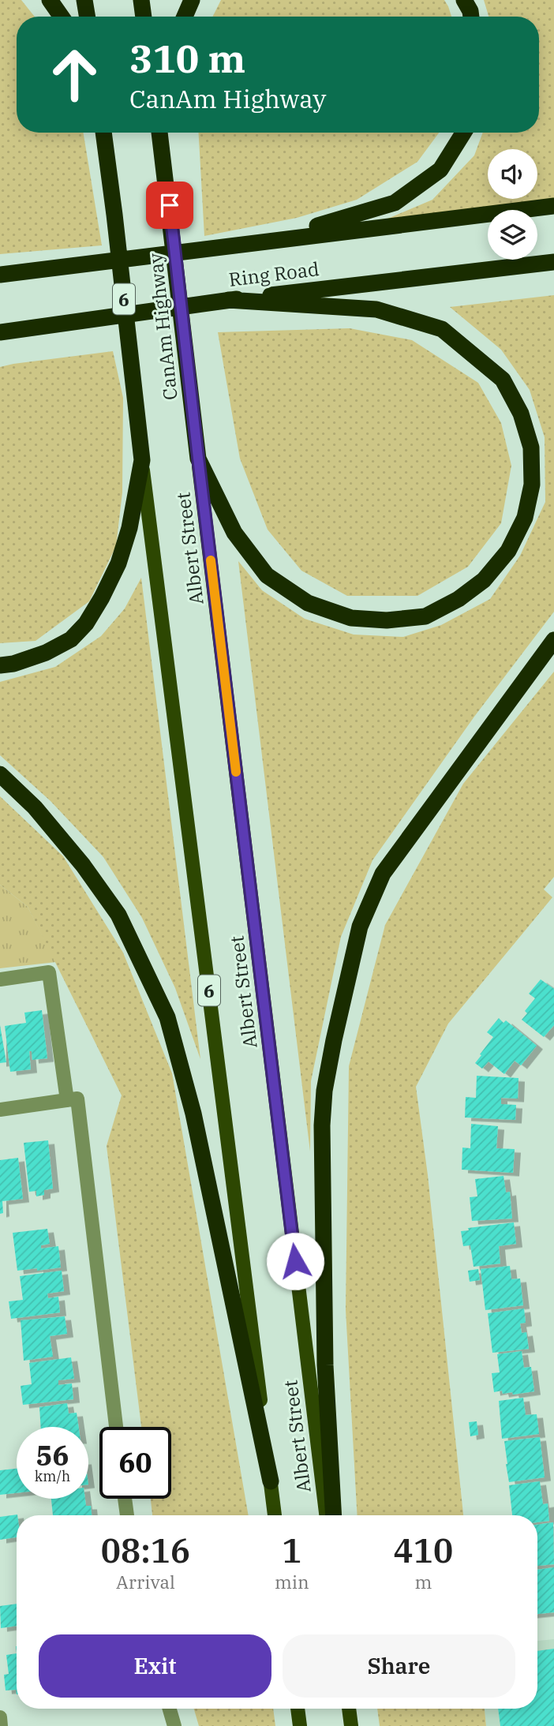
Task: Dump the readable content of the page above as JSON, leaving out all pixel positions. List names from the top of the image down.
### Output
{
  "streets": {
    "highway": ["Ring Road", "6", "CanAm Highway"],
    "main road": ["Albert Street"]
  },
  "crossings": [
    ["Ring Road", "CanAm Highway"],
    ["CanAm Highway", "Albert Street"]
  ],
  "page": {
    "turn": ["310 m", "CanAm Highway"],
    "speed": "56 km/h",
    "limit": "60",
    "eta": [
      "08:16",
      "Arrival",
      "1",
      "min",
      "410",
      "m"
    ],
    "buttons": ["Exit", "Share"]
  }
}
